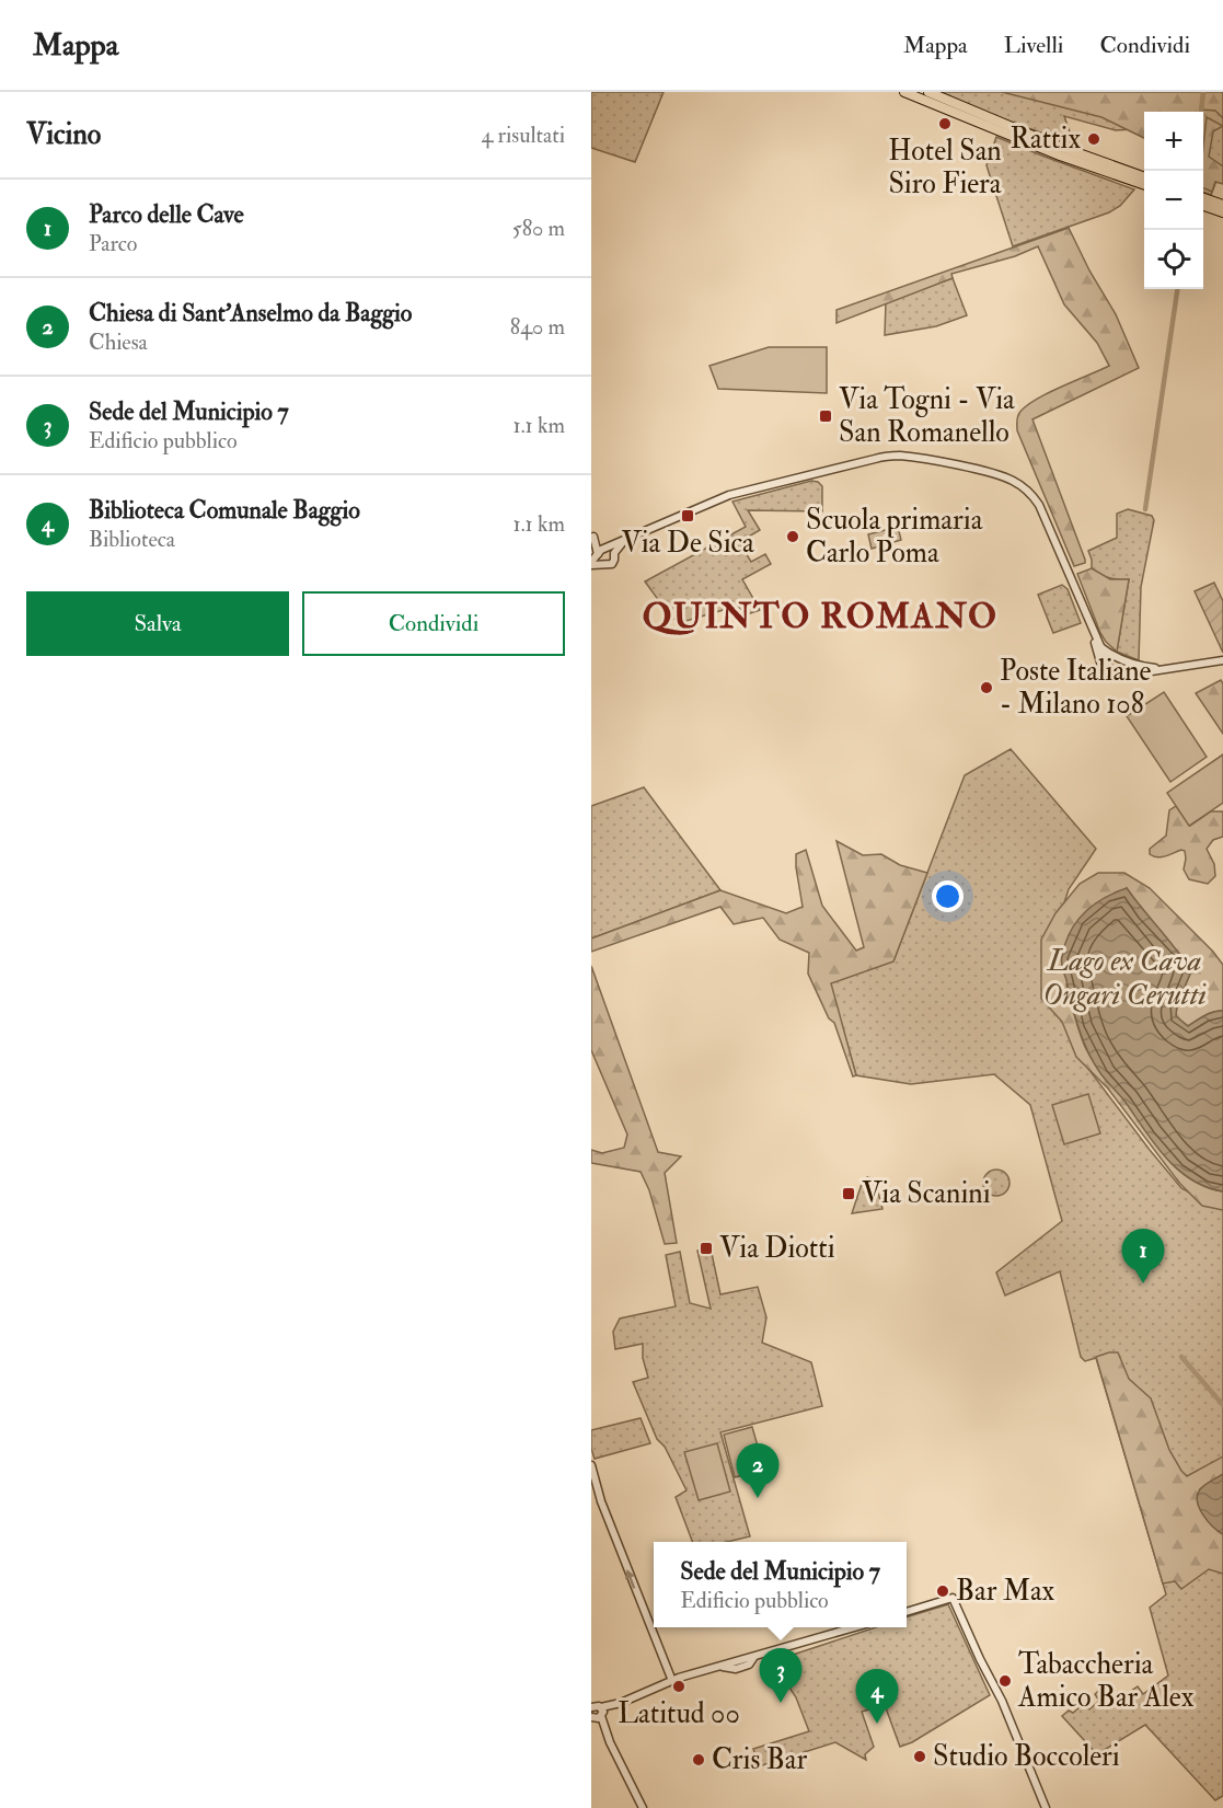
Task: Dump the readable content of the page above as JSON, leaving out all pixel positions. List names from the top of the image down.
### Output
{
  "districts": ["QUINTO ROMANO"],
  "water": ["Lago ex Cava Ongari Cerutti"],
  "places": {
    "other": [
      "Hotel San Siro Fiera",
      "Rattix",
      "Scuola primaria Carlo Poma",
      "Poste Italiane - Milano 108",
      "Bar Max",
      "Tabaccheria Amico Bar Alex",
      "Latitud 00",
      "Studio Boccoleri",
      "Cris Bar"
    ],
    "transit": [
      "Via Togni - Via San Romanello",
      "Via De Sica",
      "Via Scanini",
      "Via Diotti"
    ]
  },
  "page": {
    "header": "Mappa",
    "nav": ["Mappa", "Livelli", "Condividi"],
    "heading": ["Vicino", "4 risultati"],
    "map_buttons": ["+", "−"],
    "list": [
      {
        "mark": "1",
        "name": "Parco delle Cave",
        "note": "Parco",
        "value": "580 m"
      },
      {
        "mark": "2",
        "name": "Chiesa di Sant'Anselmo da Baggio",
        "note": "Chiesa",
        "value": "840 m"
      },
      {
        "mark": "3",
        "name": "Sede del Municipio 7",
        "note": "Edificio pubblico",
        "value": "1.1 km"
      },
      {
        "mark": "4",
        "name": "Biblioteca Comunale Baggio",
        "note": "Biblioteca",
        "value": "1.1 km"
      }
    ],
    "buttons": ["Salva", "Condividi"],
    "pins": [
      "1",
      "2",
      "3",
      "4"
    ],
    "popup": ["Sede del Municipio 7", "Edificio pubblico"]
  }
}
